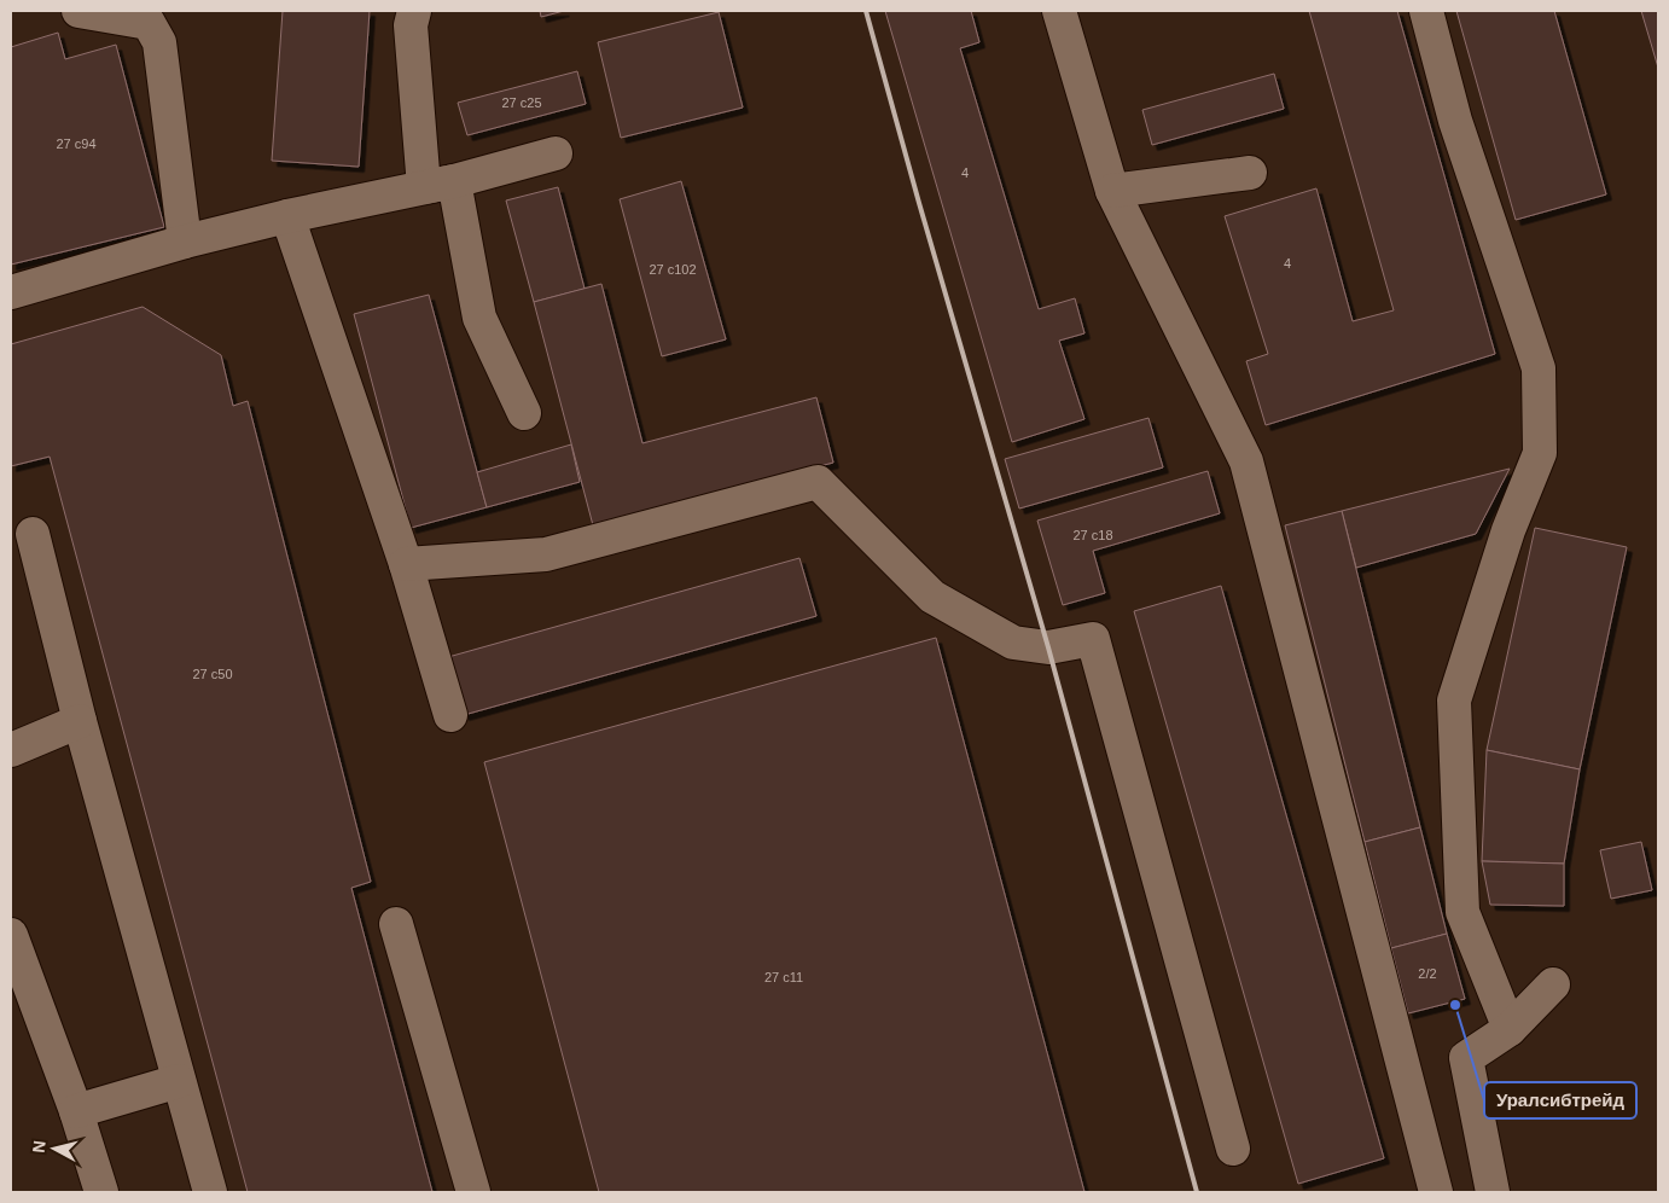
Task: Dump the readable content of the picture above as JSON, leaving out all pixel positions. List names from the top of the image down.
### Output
{
  "places": ["Уралcибтрейд"],
  "house_numbers": [
    "27 с25",
    "27 с94",
    "4",
    "4",
    "27 с102",
    "27 с18",
    "27 с50",
    "2/2",
    "27 с11"
  ],
  "north": "left"
}
